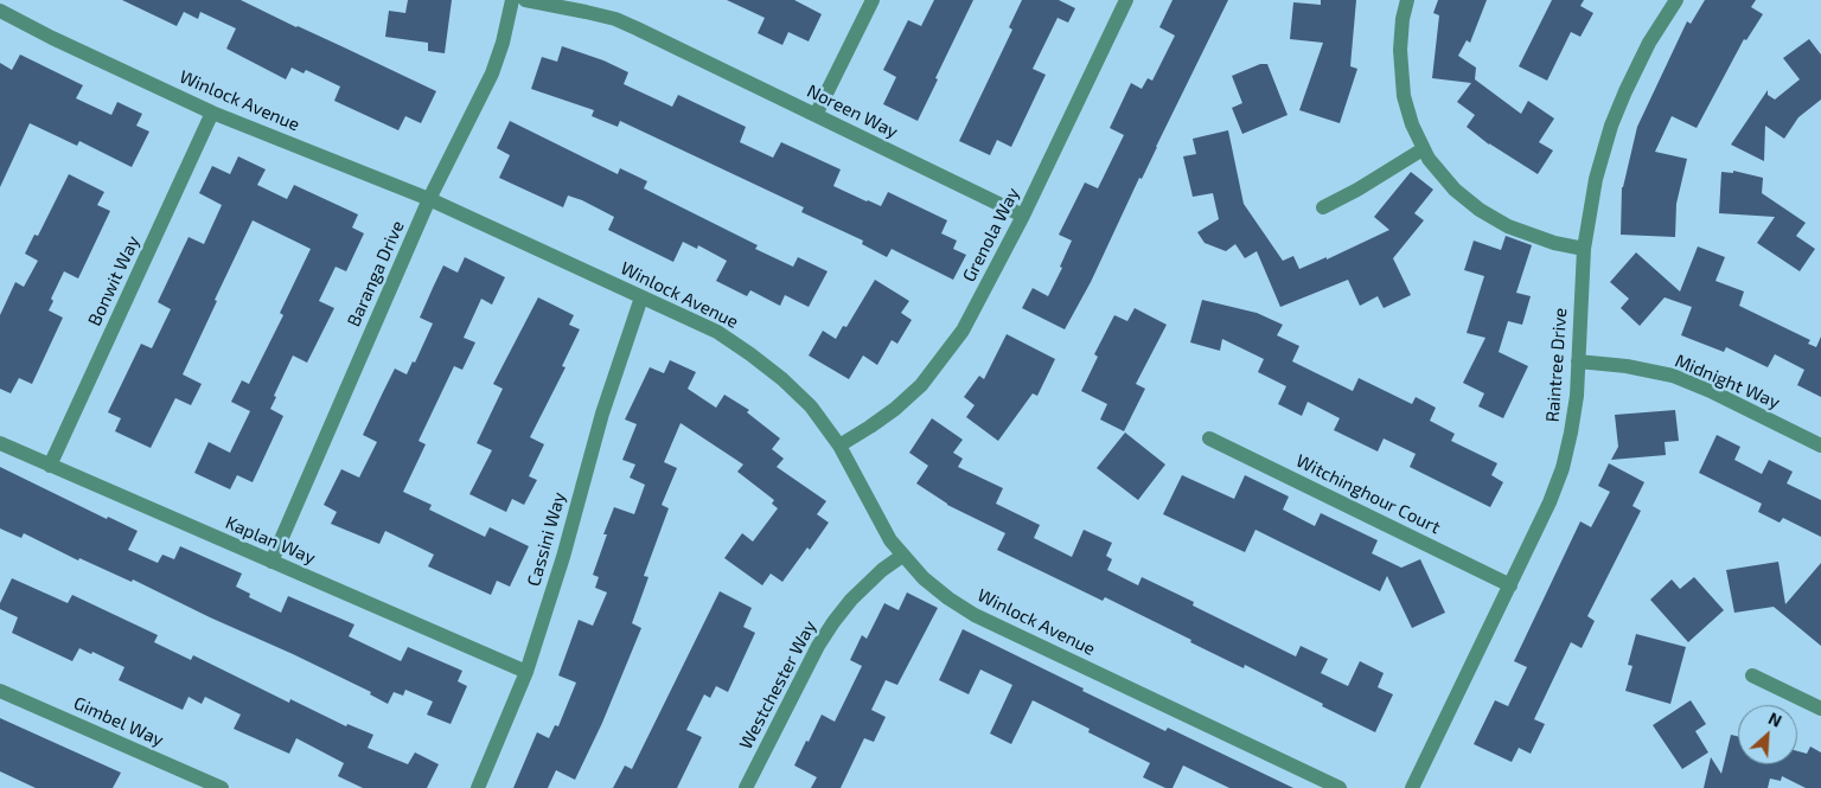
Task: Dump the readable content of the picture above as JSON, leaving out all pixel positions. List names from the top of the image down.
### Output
{
  "streets": {
    "street": [
      "Winlock Avenue",
      "Noreen Way",
      "Grenola Way",
      "Baranga Drive",
      "Bonwit Way",
      "Raintree Drive",
      "Midnight Way",
      "Witchinghour Court",
      "Cassini Way",
      "Kaplan Way",
      "Westchester Way",
      "Gimbel Way"
    ]
  },
  "crossings": [
    ["Winlock Avenue", "Grenola Way"],
    ["Winlock Avenue", "Baranga Drive"],
    ["Winlock Avenue", "Bonwit Way"],
    ["Winlock Avenue", "Cassini Way"],
    ["Winlock Avenue", "Westchester Way"],
    ["Noreen Way", "Grenola Way"],
    ["Baranga Drive", "Kaplan Way"],
    ["Bonwit Way", "Kaplan Way"],
    ["Raintree Drive", "Midnight Way"],
    ["Raintree Drive", "Witchinghour Court"],
    ["Cassini Way", "Kaplan Way"]
  ],
  "north": "top right"
}
